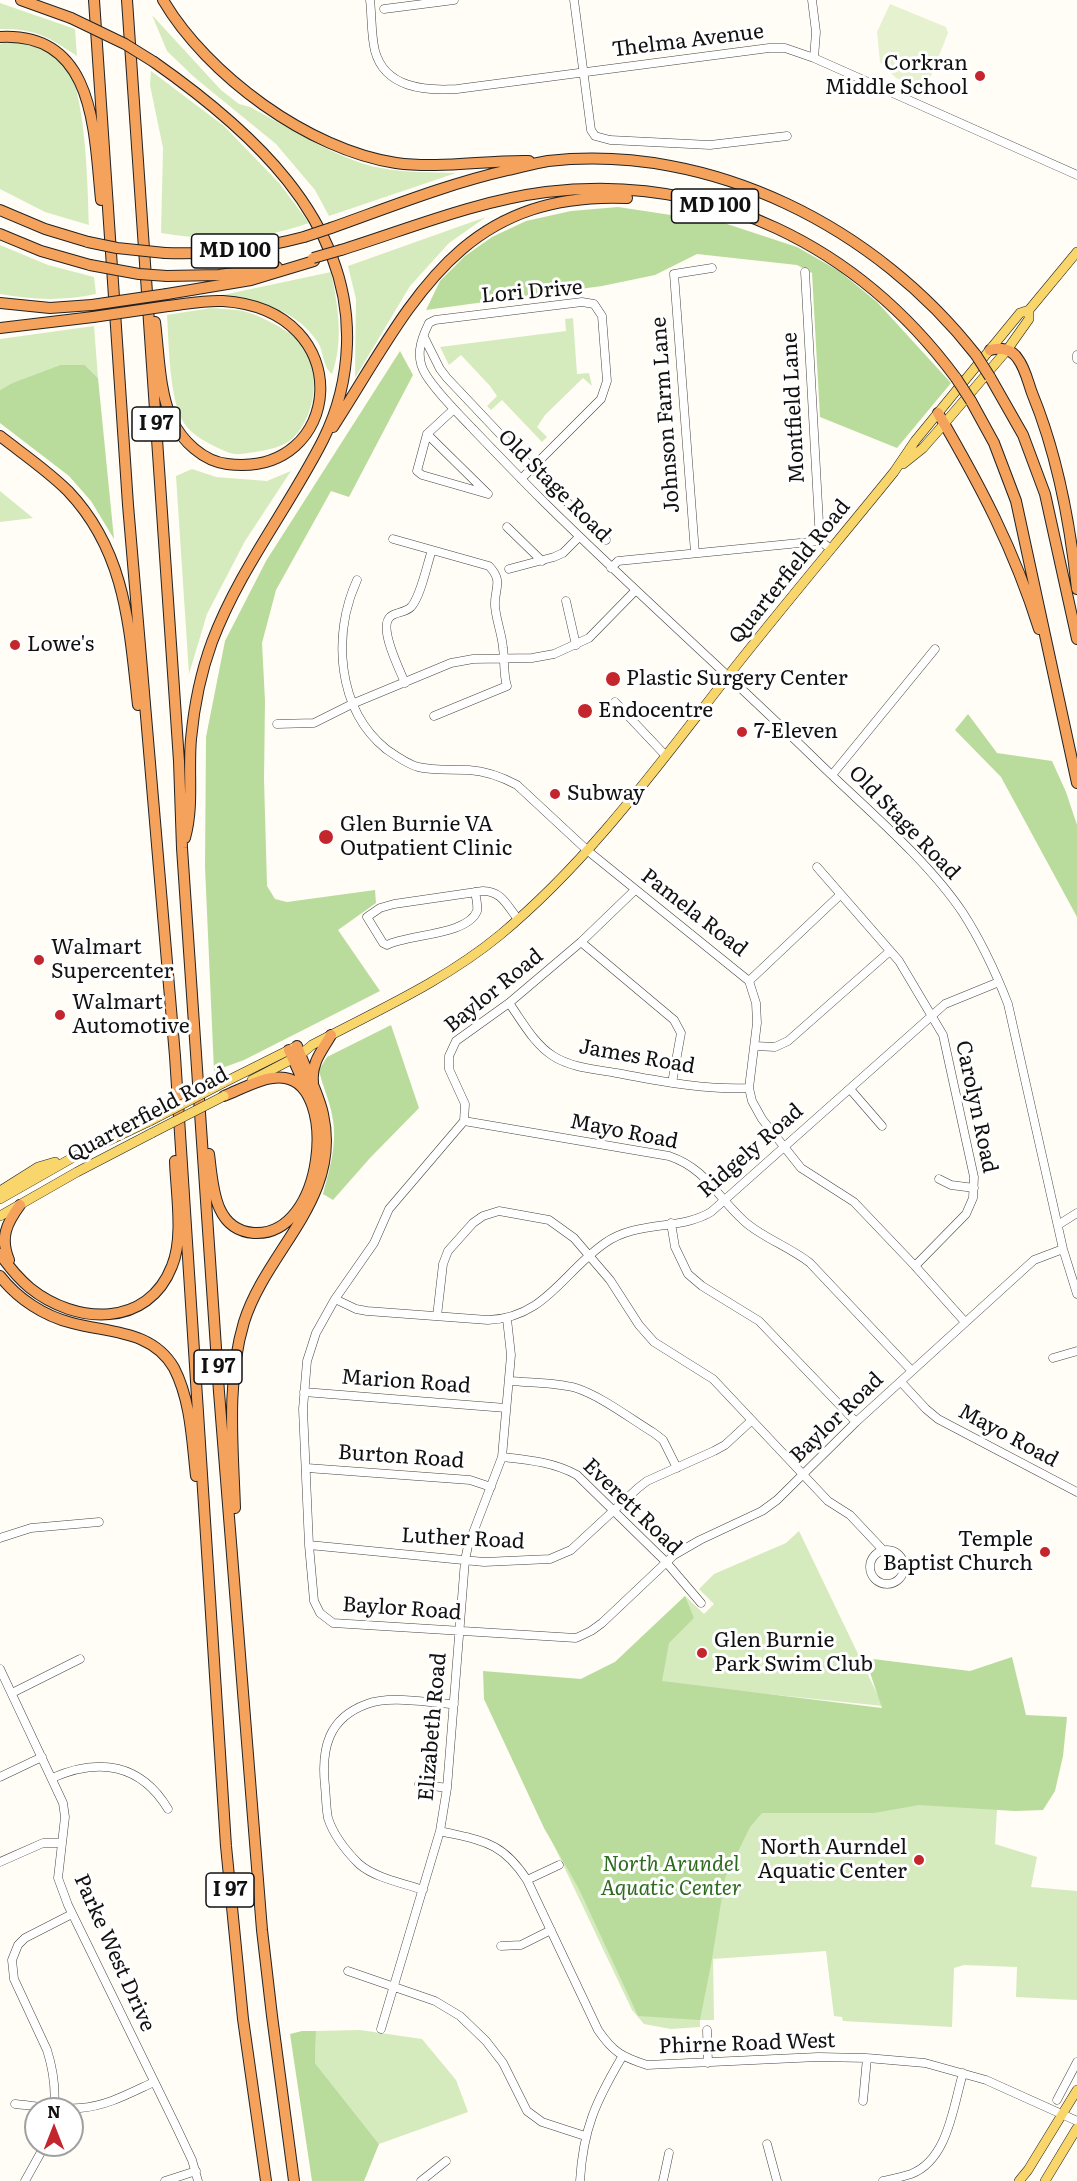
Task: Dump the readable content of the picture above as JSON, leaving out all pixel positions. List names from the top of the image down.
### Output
{
  "streets": {
    "highway": ["MD 100", "I 97"],
    "main road": ["Quarterfield Road"],
    "street": [
      "Thelma Avenue",
      "Lori Drive",
      "Montfield Lane",
      "Johnson Farm Lane",
      "Old Stage Road",
      "Pamela Road",
      "Baylor Road",
      "James Road",
      "Carolyn Road",
      "Mayo Road",
      "Ridgely Road",
      "Marion Road",
      "Burton Road",
      "Everett Road",
      "Luther Road",
      "Elizabeth Road",
      "Parke West Drive",
      "Phirne Road West"
    ]
  },
  "crossings": [
    ["Lori Drive", "Old Stage Road"],
    ["Old Stage Road", "Quarterfield Road"],
    ["Old Stage Road", "Baylor Road"],
    ["Old Stage Road", "Ridgely Road"],
    ["Quarterfield Road", "Pamela Road"],
    ["Pamela Road", "Baylor Road"],
    ["Pamela Road", "James Road"],
    ["Baylor Road", "James Road"],
    ["Baylor Road", "Mayo Road"],
    ["Baylor Road", "Ridgely Road"],
    ["Baylor Road", "Marion Road"],
    ["Baylor Road", "Burton Road"],
    ["Baylor Road", "Everett Road"],
    ["Baylor Road", "Luther Road"],
    ["Baylor Road", "Elizabeth Road"],
    ["Carolyn Road", "Ridgely Road"],
    ["Mayo Road", "Ridgely Road"],
    ["Ridgely Road", "Elizabeth Road"],
    ["Marion Road", "Elizabeth Road"],
    ["Burton Road", "Elizabeth Road"],
    ["Everett Road", "Luther Road"],
    ["Everett Road", "Elizabeth Road"],
    ["Luther Road", "Elizabeth Road"]
  ],
  "parks": ["North Arundel Aquatic Center"],
  "places": [
    "Corkran Middle School",
    "Lowe's",
    "Plastic Surgery Center",
    "Endocentre",
    "7-Eleven",
    "Subway",
    "Glen Burnie VA Outpatient Clinic",
    "Walmart Supercenter",
    "Walmart Automotive",
    "Temple Baptist Church",
    "Glen Burnie Park Swim Club",
    "North Aurndel Aquatic Center"
  ],
  "north": "top"
}
